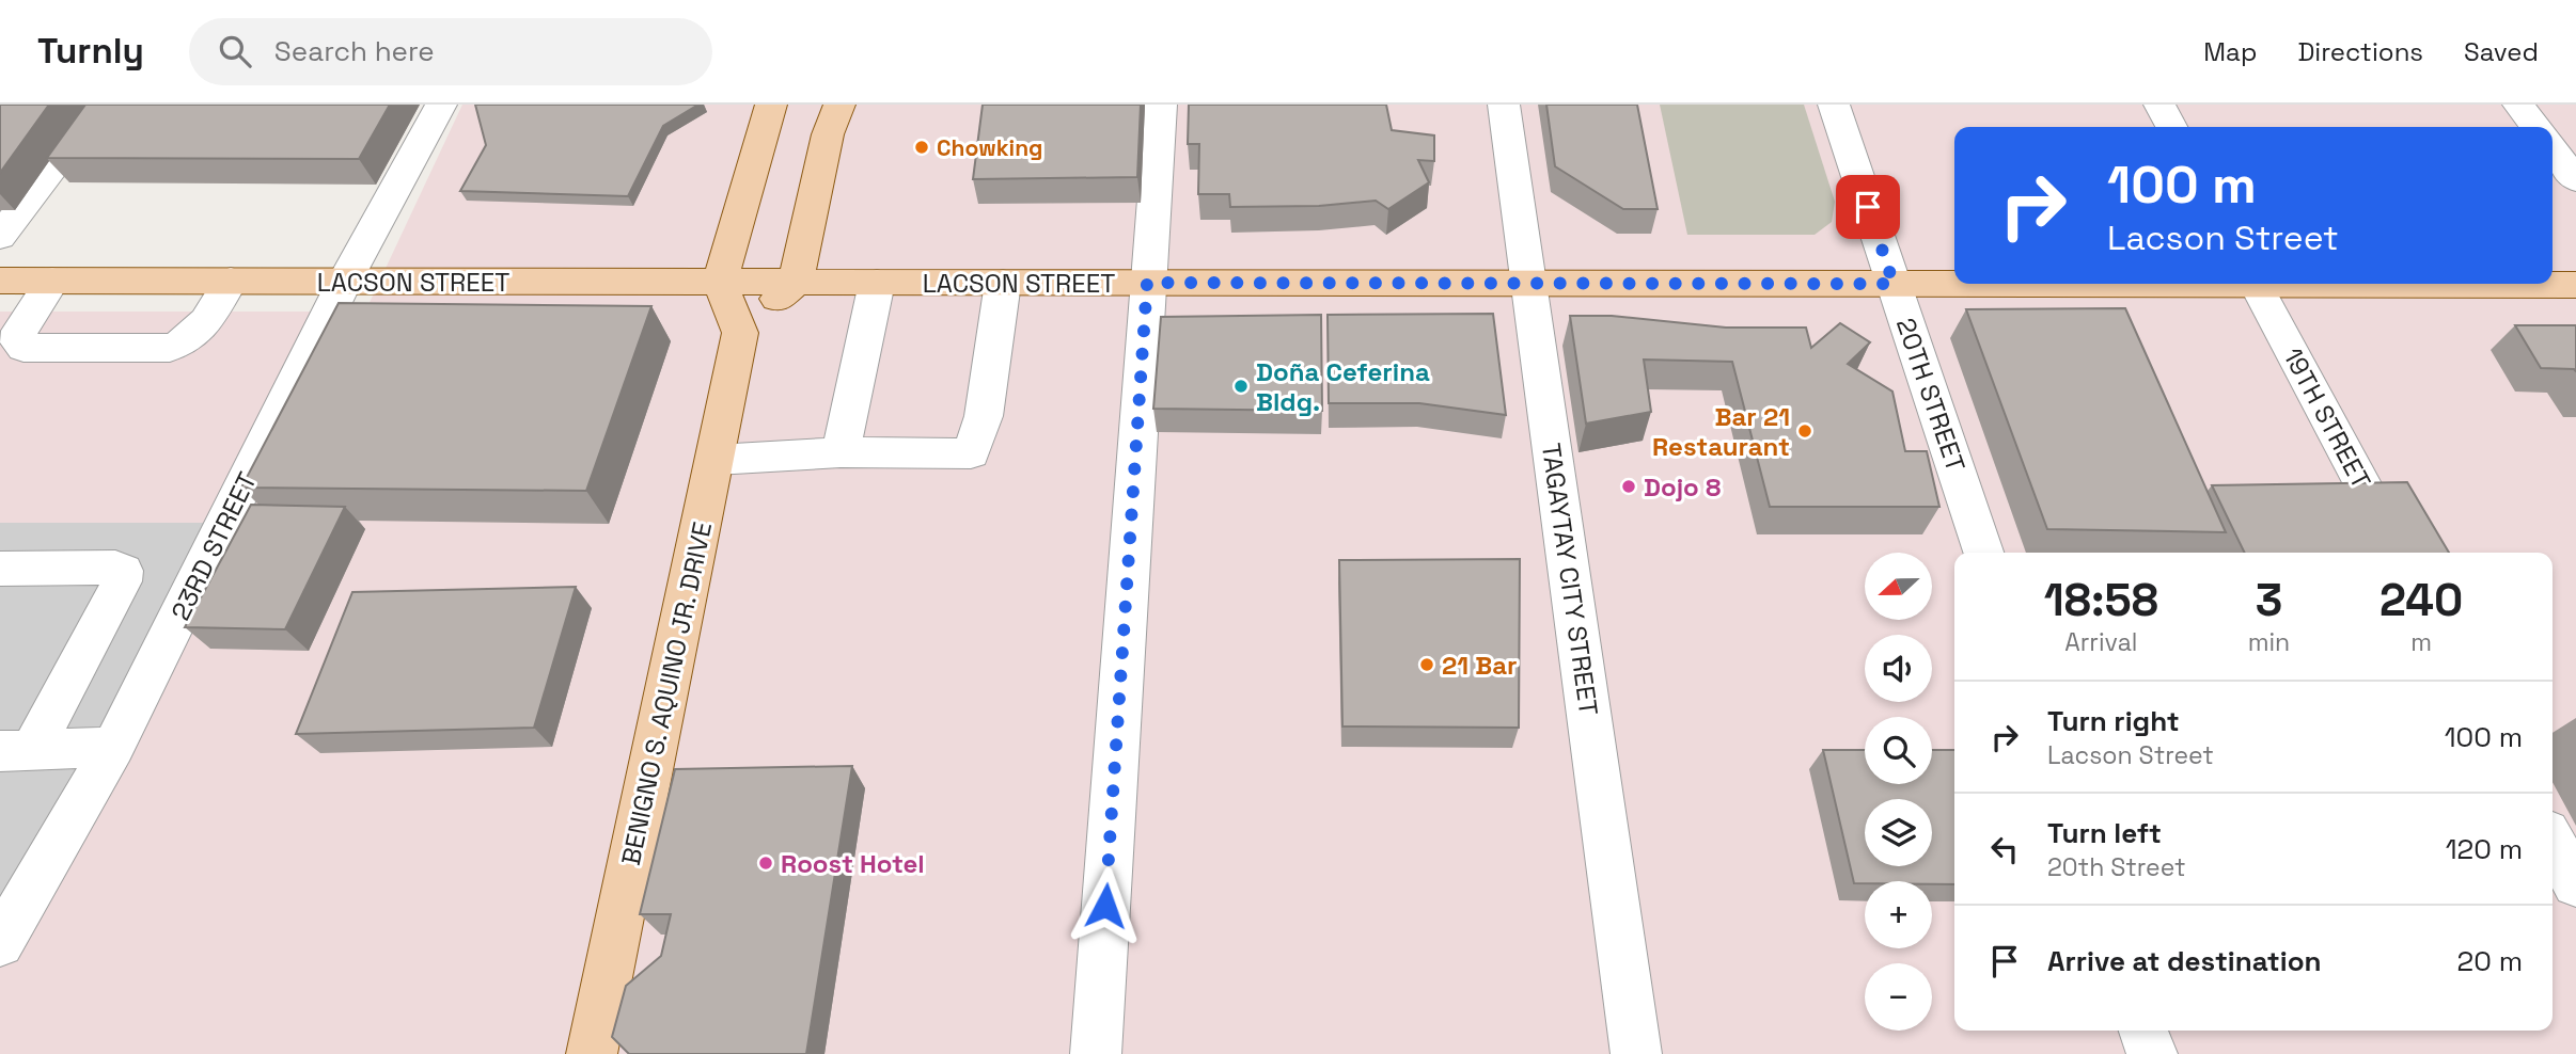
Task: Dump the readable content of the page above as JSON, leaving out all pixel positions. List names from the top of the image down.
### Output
{
  "streets": {
    "main road": ["LACSON STREET", "BENIGNO S. AQUINO JR. DRIVE"],
    "street": [
      "20TH STREET",
      "19TH STREET",
      "23RD STREET",
      "TAGAYTAY CITY STREET"
    ]
  },
  "crossings": [
    ["LACSON STREET", "20TH STREET"],
    ["LACSON STREET", "23RD STREET"],
    ["LACSON STREET", "TAGAYTAY CITY STREET"]
  ],
  "places": [
    "Chowking",
    "Doña Ceferina Bldg.",
    "Bar 21 Restaurant",
    "Dojo 8",
    "21 Bar",
    "Roost Hotel"
  ],
  "north": "left",
  "page": {
    "header": "Turnly",
    "search": "Search here",
    "nav": ["Map", "Directions", "Saved"],
    "turn": ["100 m", "Lacson Street"],
    "map_buttons": ["+", "−"],
    "eta": [
      "18:58",
      "Arrival",
      "3",
      "min",
      "240",
      "m"
    ],
    "list": [
      {
        "name": "Turn right",
        "note": "Lacson Street",
        "value": "100 m"
      },
      {
        "name": "Turn left",
        "note": "20th Street",
        "value": "120 m"
      },
      {
        "name": "Arrive at destination",
        "value": "20 m"
      }
    ]
  }
}
